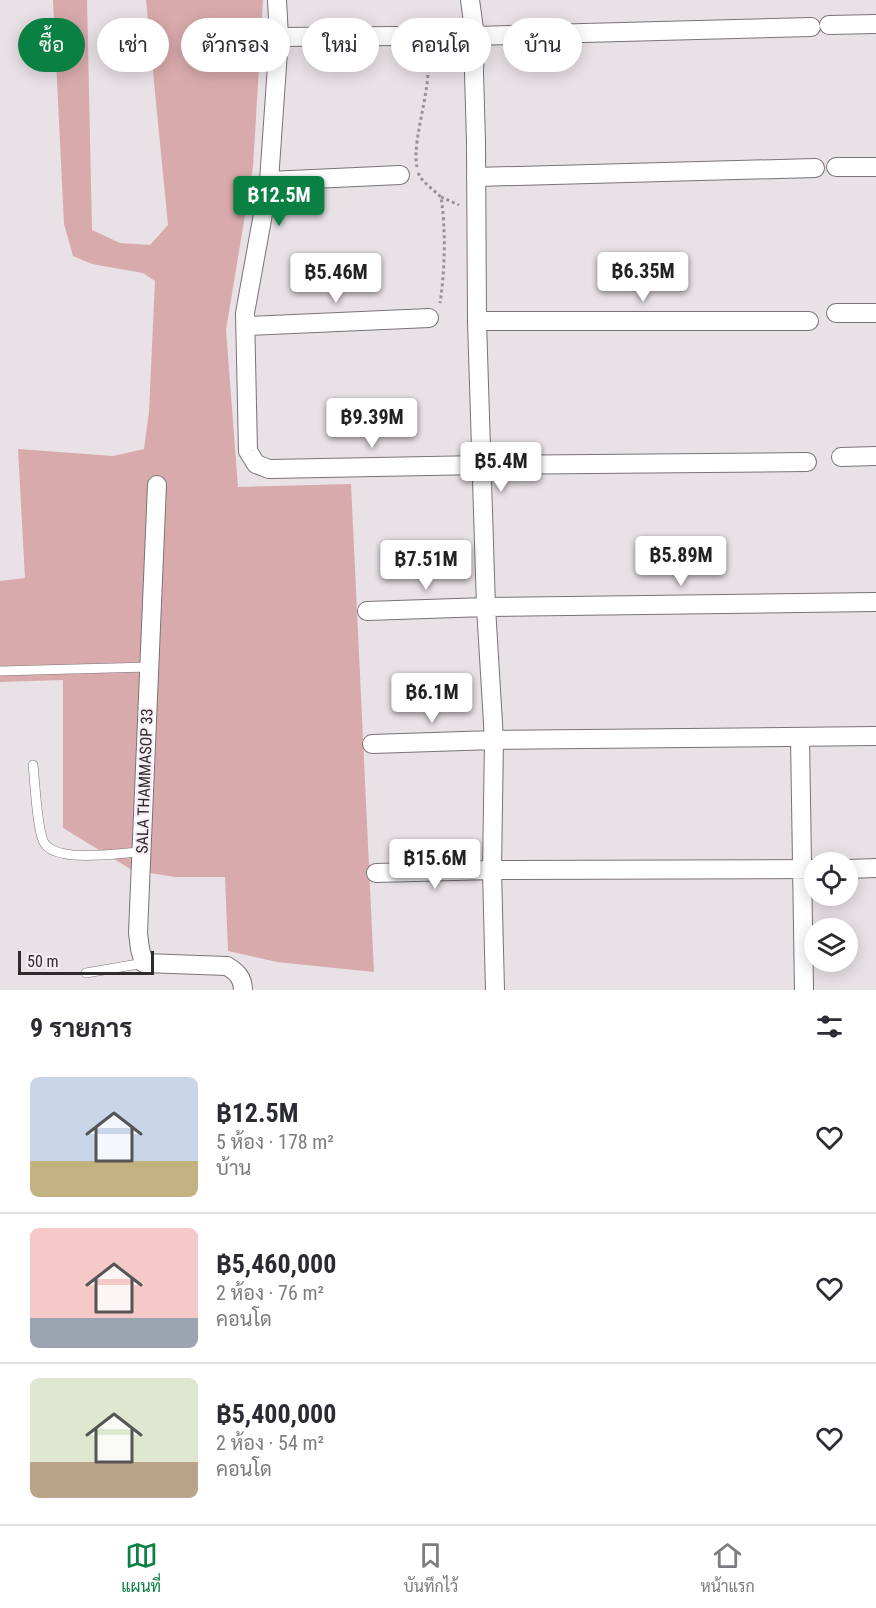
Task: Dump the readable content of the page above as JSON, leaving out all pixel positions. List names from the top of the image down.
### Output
{
  "streets": {
    "street": ["SALA THAMMASOP 33"]
  },
  "scale_bar": "50 m",
  "page": {
    "chip": [
      "ซื้อ",
      "เช่า",
      "ตัวกรอง",
      "ใหม่",
      "คอนโด",
      "บ้าน"
    ],
    "price": [
      "฿12.5M",
      "฿6.35M",
      "฿5.46M",
      "฿9.39M",
      "฿5.4M",
      "฿5.89M",
      "฿7.51M",
      "฿6.1M",
      "฿15.6M"
    ],
    "scale": "50 m",
    "heading": "9 รายการ",
    "list": [
      {
        "name": "฿12.5M",
        "note": "5 ห้อง · 178 m² · บ้าน"
      },
      {
        "name": "฿5,460,000",
        "note": "2 ห้อง · 76 m² · คอนโด"
      },
      {
        "name": "฿5,400,000",
        "note": "2 ห้อง · 54 m² · คอนโด"
      }
    ],
    "tabs": ["แผนที่", "บันทึกไว้", "หน้าแรก"]
  }
}
